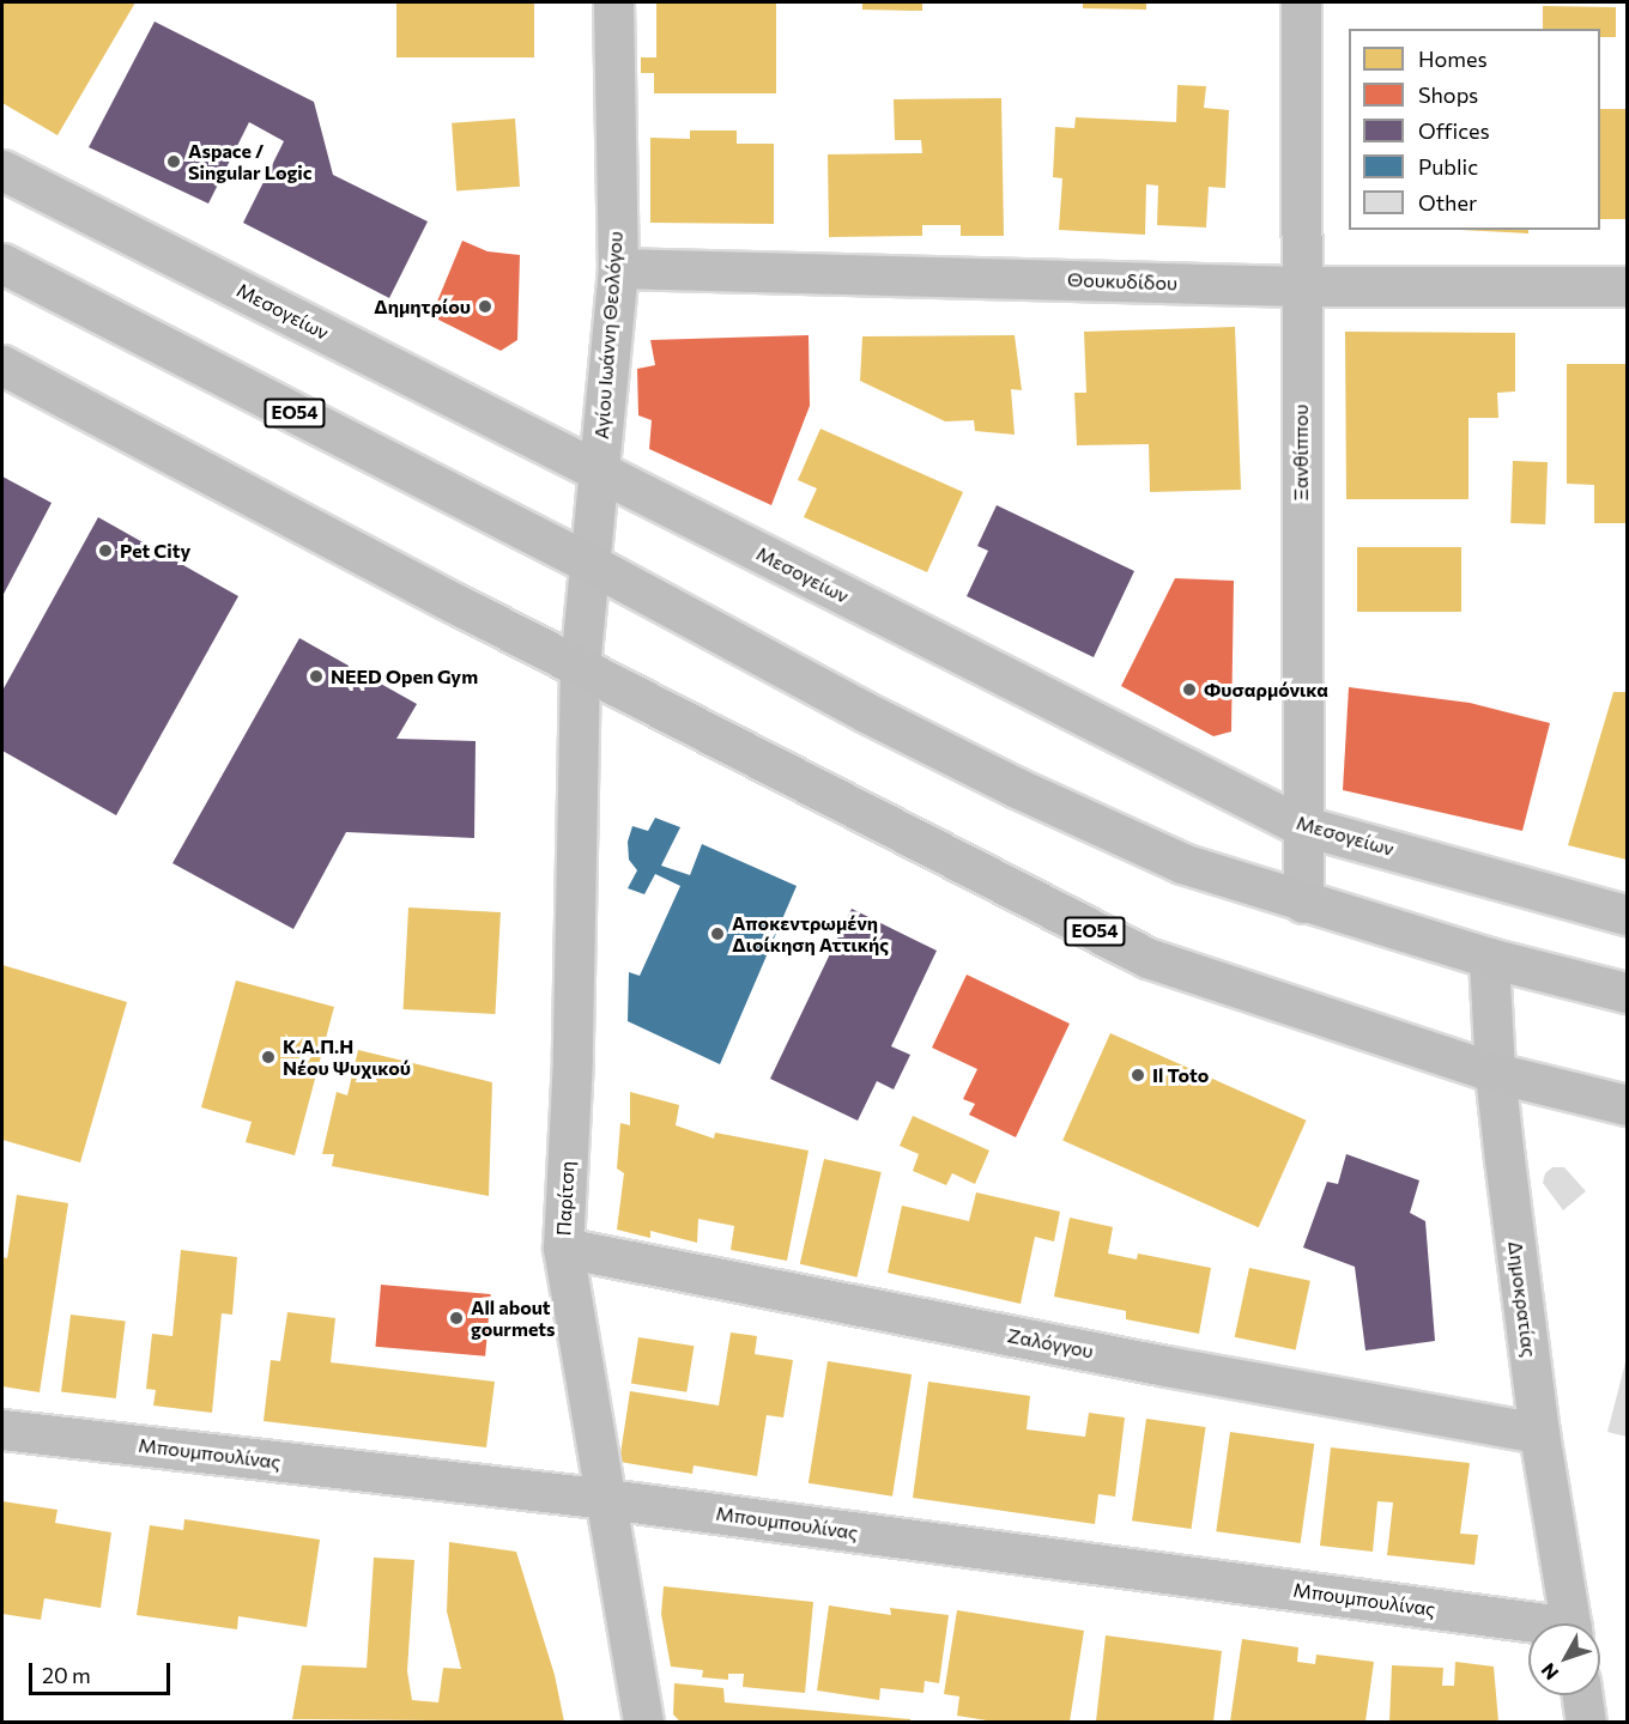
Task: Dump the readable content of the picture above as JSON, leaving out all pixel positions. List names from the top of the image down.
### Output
{
  "streets": {
    "main road": ["ΕΟ54"],
    "street": [
      "Θουκυδίδου",
      "Μεσογείων",
      "Αγίου Ιωάννη Θεολόγου",
      "Ξανθίππου",
      "Παρίτση",
      "Δημοκρατίας",
      "Ζαλόγγου",
      "Μπουμπουλίνας"
    ]
  },
  "crossings": [
    ["Θουκυδίδου", "Αγίου Ιωάννη Θεολόγου"],
    ["Θουκυδίδου", "Ξανθίππου"],
    ["Μεσογείων", "Αγίου Ιωάννη Θεολόγου"],
    ["Μεσογείων", "Ξανθίππου"],
    ["Αγίου Ιωάννη Θεολόγου", "ΕΟ54"],
    ["Αγίου Ιωάννη Θεολόγου", "Παρίτση"],
    ["ΕΟ54", "Ξανθίππου"],
    ["ΕΟ54", "Παρίτση"],
    ["ΕΟ54", "Δημοκρατίας"],
    ["Παρίτση", "Ζαλόγγου"],
    ["Παρίτση", "Μπουμπουλίνας"],
    ["Δημοκρατίας", "Ζαλόγγου"]
  ],
  "places": [
    "Aspace / Singular Logic",
    "Δημητρίου",
    "Pet City",
    "NEED Open Gym",
    "Φυσαρμόνικα",
    "Αποκεντρωμένη Διοίκηση Αττικής",
    "Κ.Α.Π.Η Νέου Ψυχικού",
    "Il Toto",
    "All about gourmets"
  ],
  "legend": [
    "Homes",
    "Shops",
    "Offices",
    "Public",
    "Other"
  ],
  "scale_bar": "20 m",
  "north": "bottom left"
}
